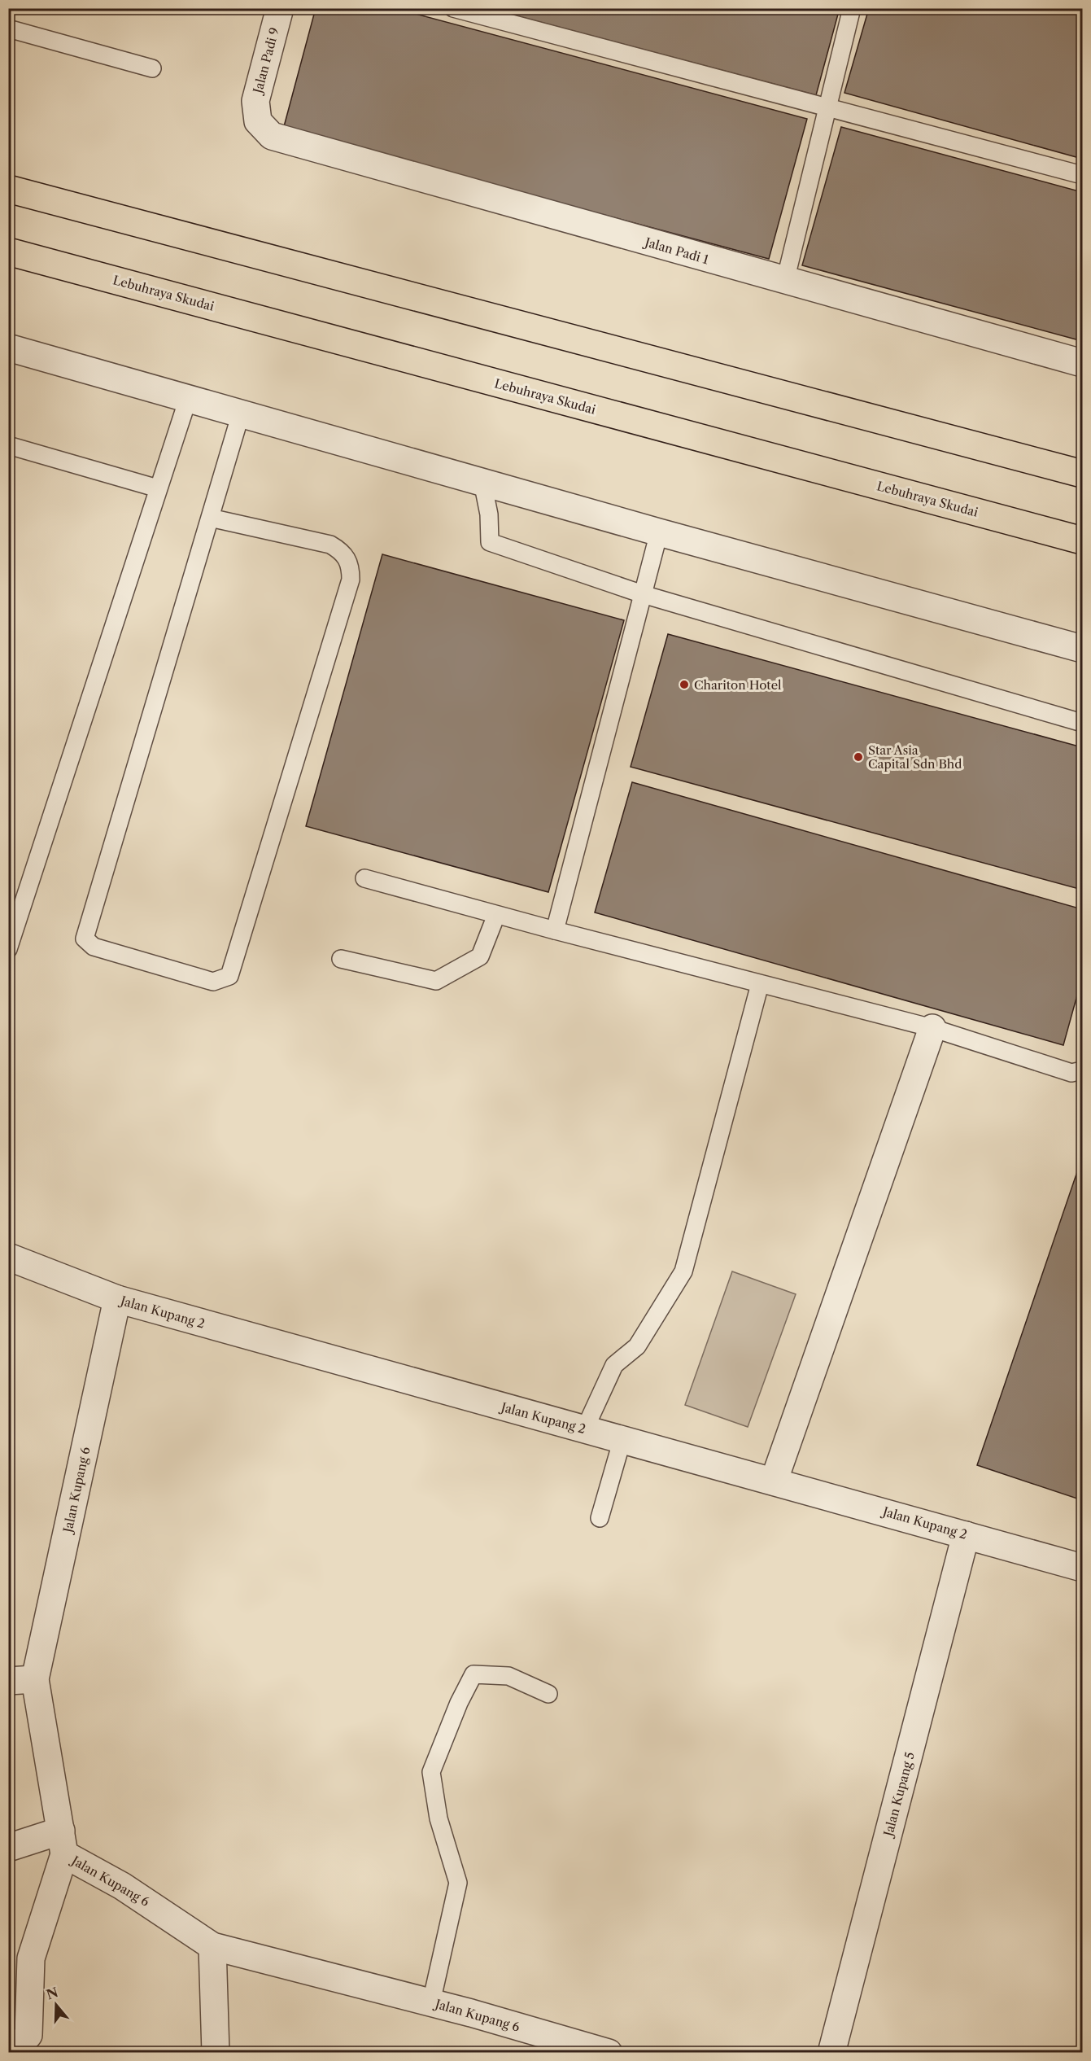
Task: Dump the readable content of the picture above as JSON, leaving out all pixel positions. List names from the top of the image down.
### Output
{
  "streets": {
    "highway": ["Lebuhraya Skudai"],
    "street": [
      "Jalan Padi 9",
      "Jalan Padi 1",
      "Jalan Kupang 2",
      "Jalan Kupang 6",
      "Jalan Kupang 5"
    ]
  },
  "crossings": [
    ["Jalan Padi 9", "Jalan Padi 1"],
    ["Jalan Kupang 2", "Jalan Kupang 6"],
    ["Jalan Kupang 2", "Jalan Kupang 5"]
  ],
  "places": ["Chariton Hotel", "Star Asia Capital Sdn Bhd"],
  "north": "top"
}
